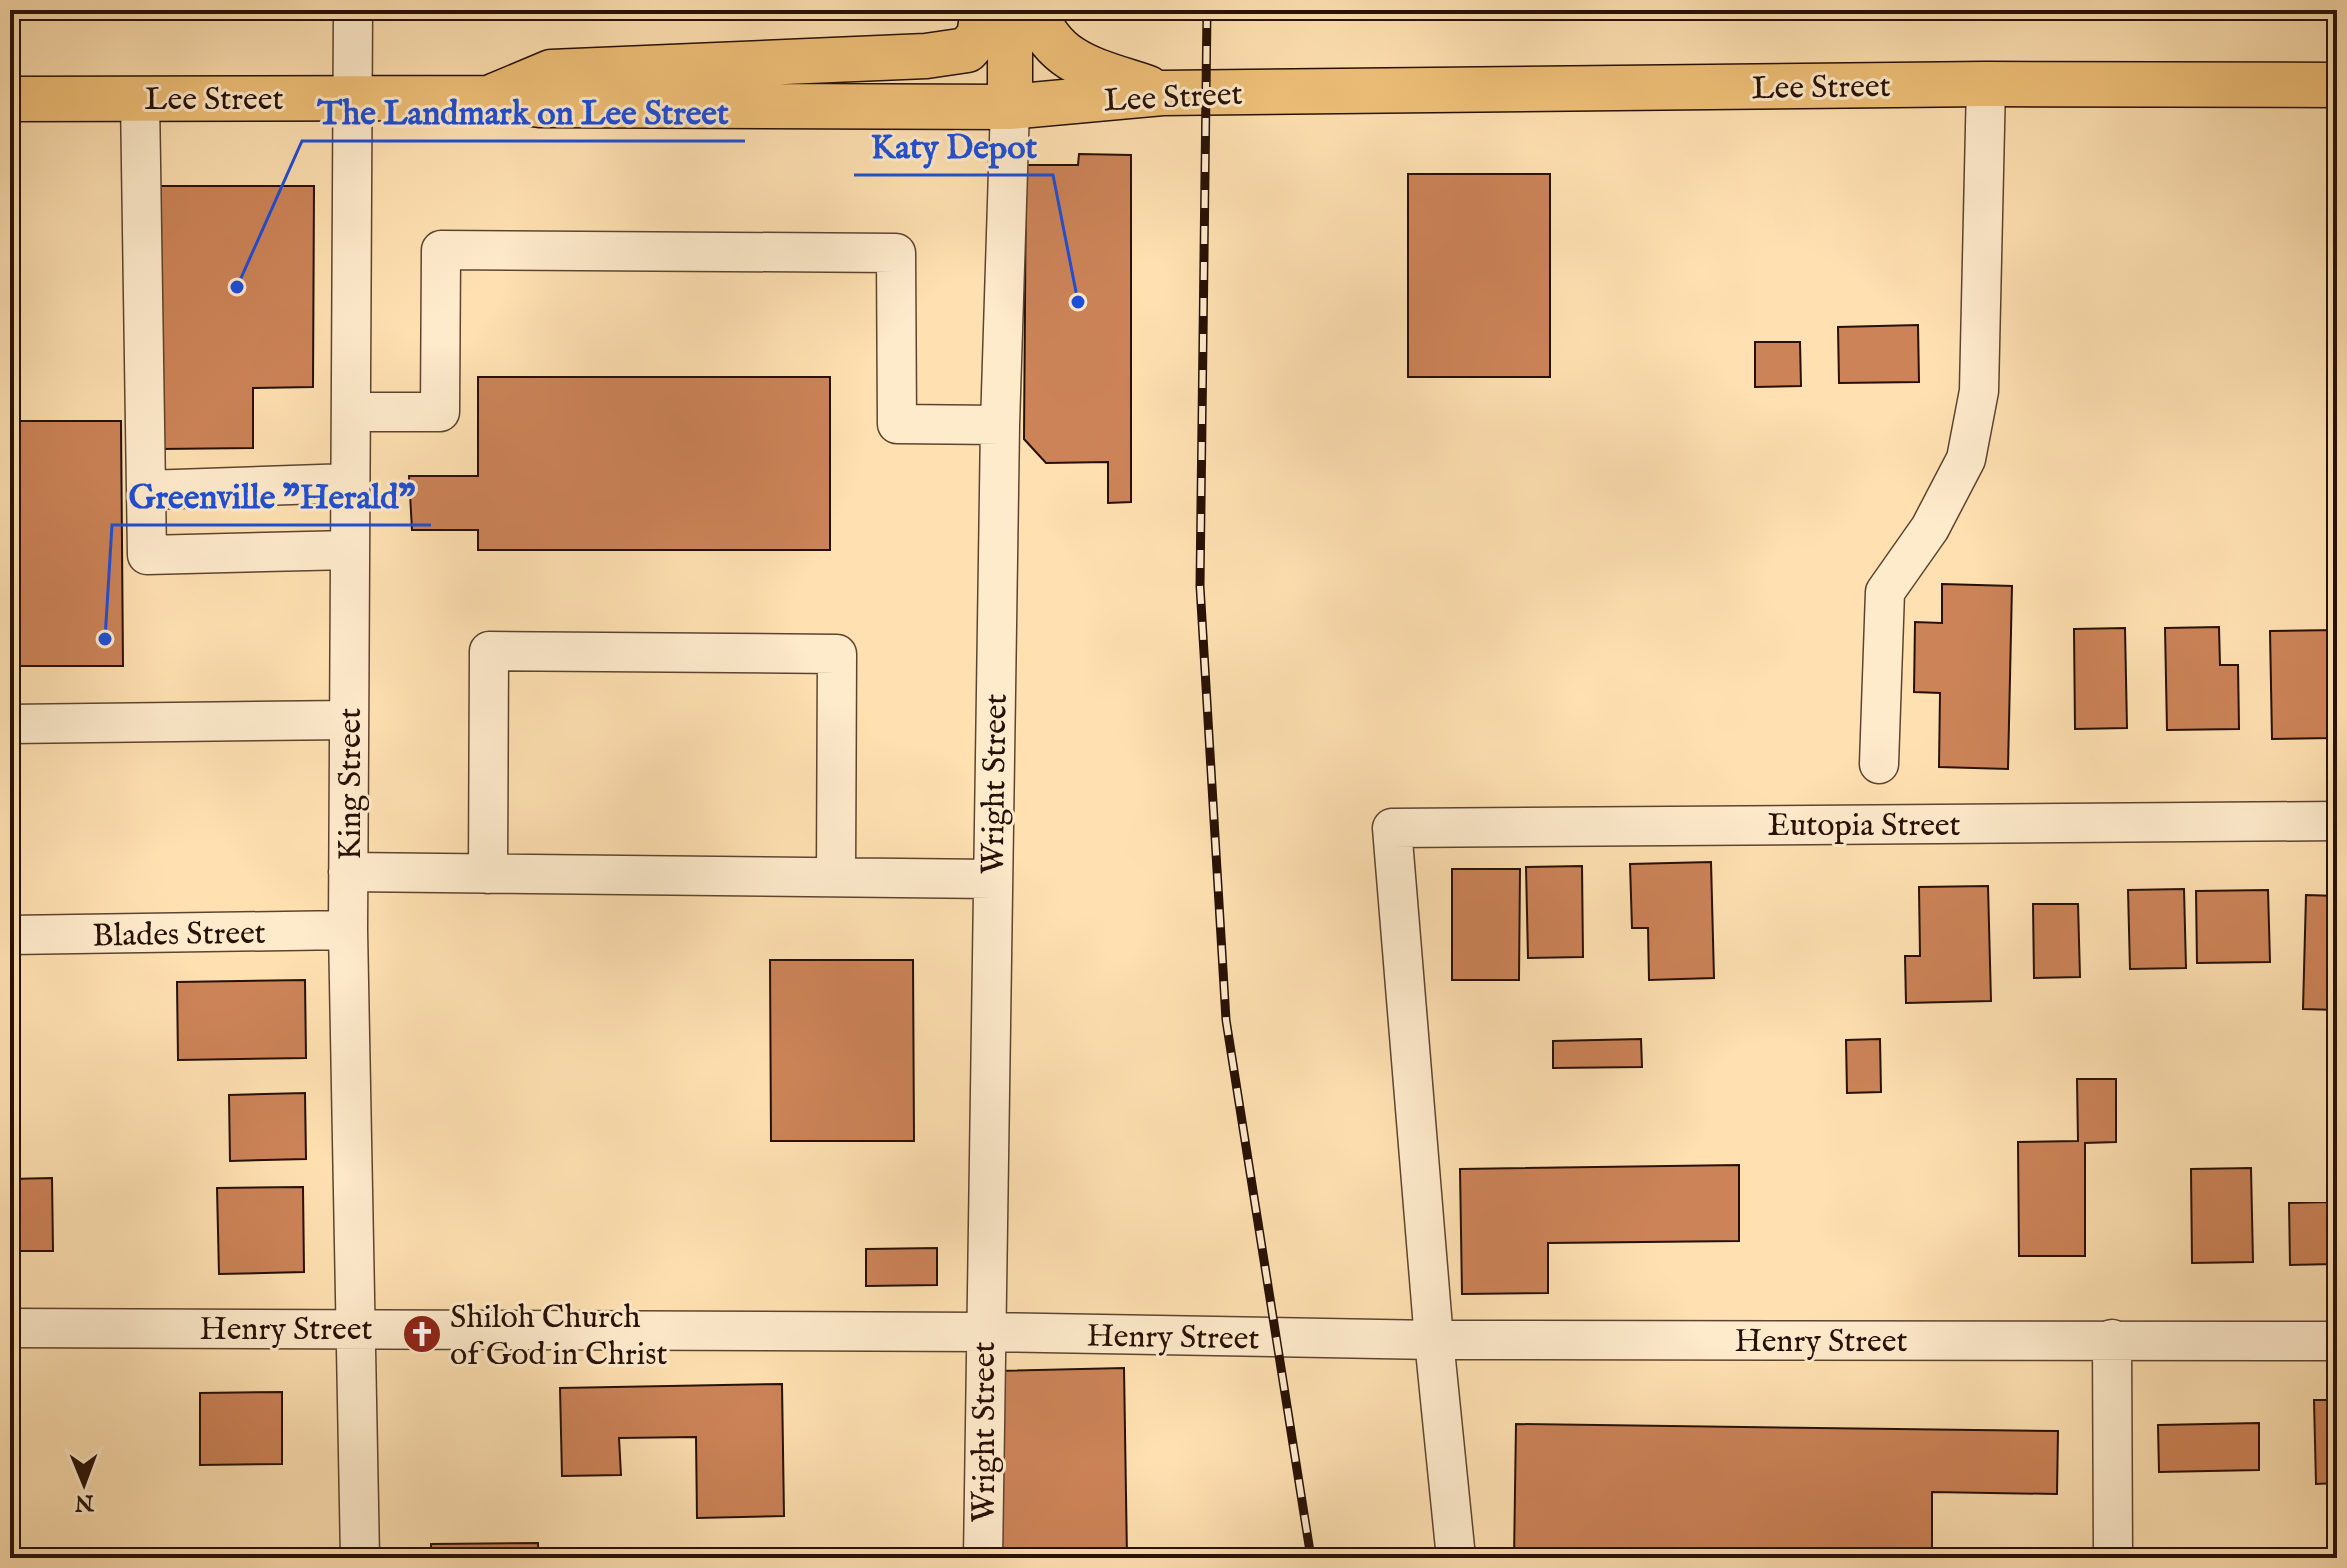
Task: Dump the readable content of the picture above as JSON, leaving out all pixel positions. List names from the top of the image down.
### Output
{
  "streets": {
    "main road": ["Lee Street", "Wright Street"],
    "street": [
      "King Street",
      "Eutopia Street",
      "Blades Street",
      "Henry Street"
    ]
  },
  "crossings": [
    ["Lee Street", "King Street"],
    ["Lee Street", "Wright Street"],
    ["King Street", "Blades Street"],
    ["King Street", "Henry Street"],
    ["Wright Street", "Henry Street"],
    ["Eutopia Street", "Henry Street"]
  ],
  "places": {
    "other": ["The Landmark on Lee Street", "Katy Depot", "Greenville \"Herald\""],
    "church": ["Shiloh Church of God in Christ"]
  },
  "north": "bottom"
}
